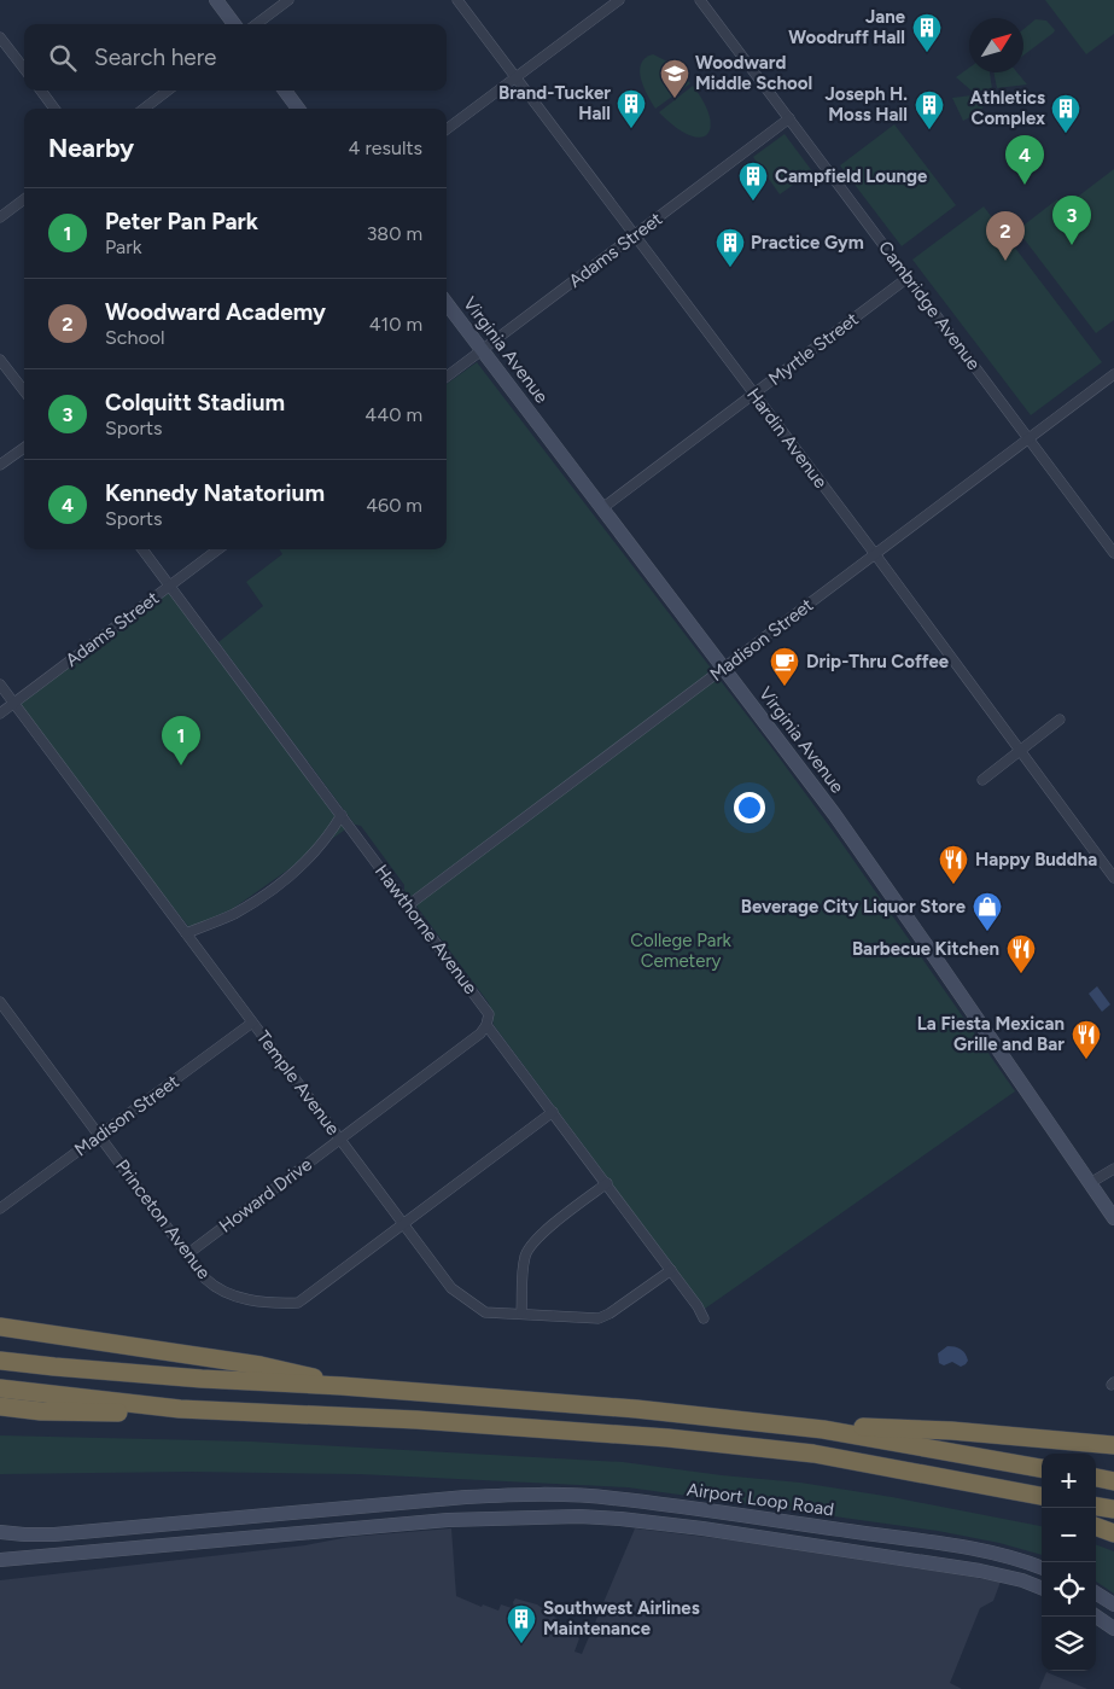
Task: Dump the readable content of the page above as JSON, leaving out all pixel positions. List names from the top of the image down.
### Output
{
  "streets": {
    "main road": ["Virginia Avenue", "Airport Loop Road"],
    "street": [
      "Adams Street",
      "Cambridge Avenue",
      "Myrtle Street",
      "Hardin Avenue",
      "Madison Street",
      "Hawthorne Avenue",
      "Temple Avenue",
      "Howard Drive",
      "Princeton Avenue"
    ]
  },
  "crossings": [
    ["Adams Street", "Cambridge Avenue"],
    ["Adams Street", "Virginia Avenue"],
    ["Adams Street", "Hardin Avenue"],
    ["Adams Street", "Hawthorne Avenue"],
    ["Adams Street", "Temple Avenue"],
    ["Cambridge Avenue", "Myrtle Street"],
    ["Cambridge Avenue", "Madison Street"],
    ["Myrtle Street", "Virginia Avenue"],
    ["Myrtle Street", "Hardin Avenue"],
    ["Virginia Avenue", "Madison Street"],
    ["Hardin Avenue", "Madison Street"],
    ["Madison Street", "Hawthorne Avenue"],
    ["Madison Street", "Temple Avenue"],
    ["Madison Street", "Princeton Avenue"],
    ["Hawthorne Avenue", "Temple Avenue"],
    ["Hawthorne Avenue", "Howard Drive"],
    ["Hawthorne Avenue", "Princeton Avenue"],
    ["Temple Avenue", "Howard Drive"],
    ["Temple Avenue", "Princeton Avenue"],
    ["Howard Drive", "Princeton Avenue"]
  ],
  "parks": ["College Park Cemetery"],
  "places": {
    "building": [
      "Jane Woodruff Hall",
      "Brand-Tucker Hall",
      "Joseph H. Moss Hall",
      "Athletics Complex",
      "Campfield Lounge",
      "Practice Gym",
      "Southwest Airlines Maintenance"
    ],
    "school or university": ["Woodward Middle School"],
    "cafe": ["Drip-Thru Coffee"],
    "restaurant": ["Happy Buddha", "Barbecue Kitchen", "La Fiesta Mexican Grille and Bar"],
    "shop": ["Beverage City Liquor Store"]
  },
  "north": "top right",
  "page": {
    "search": "Search here",
    "heading": ["Nearby", "4 results"],
    "pins": [
      "4",
      "3",
      "2",
      "1"
    ],
    "list": [
      {
        "mark": "1",
        "name": "Peter Pan Park",
        "note": "Park",
        "value": "380 m"
      },
      {
        "mark": "2",
        "name": "Woodward Academy",
        "note": "School",
        "value": "410 m"
      },
      {
        "mark": "3",
        "name": "Colquitt Stadium",
        "note": "Sports",
        "value": "440 m"
      },
      {
        "mark": "4",
        "name": "Kennedy Natatorium",
        "note": "Sports",
        "value": "460 m"
      }
    ],
    "map_buttons": ["+", "−"]
  }
}
